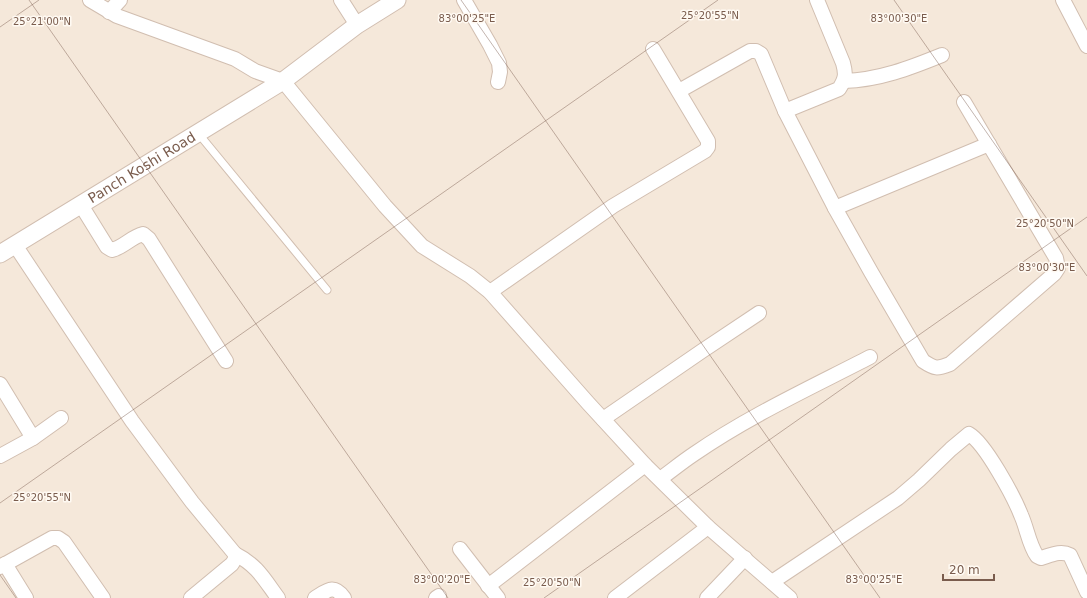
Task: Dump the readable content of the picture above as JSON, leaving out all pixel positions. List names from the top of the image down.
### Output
{
  "streets": {
    "street": ["Panch Koshi Road"]
  },
  "scale_bar": "20 m",
  "coordinates": [
    "25°20'55\"N",
    "83°00'25\"E",
    "83°00'30\"E",
    "25°21'00\"N",
    "25°20'50\"N",
    "83°00'20\"E"
  ]
}
